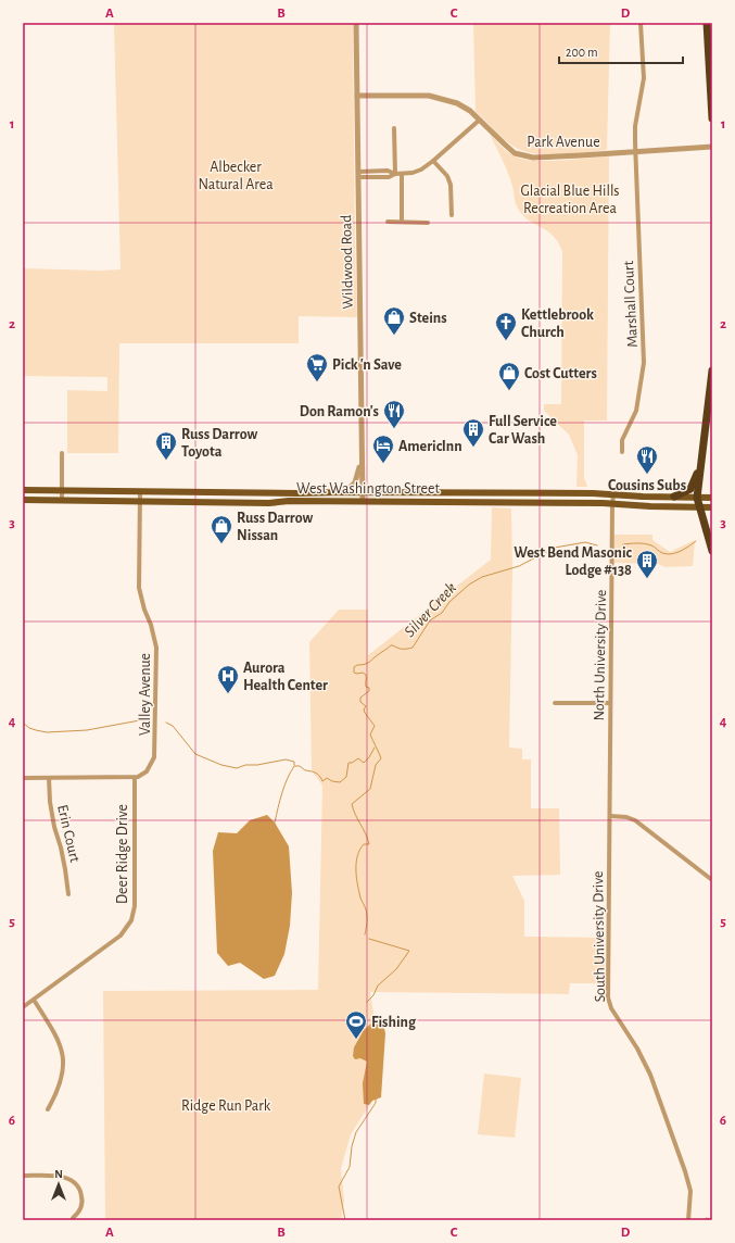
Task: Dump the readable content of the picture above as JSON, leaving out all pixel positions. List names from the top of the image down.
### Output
{
  "streets": {
    "main road": ["West Washington Street"],
    "street": [
      "Park Avenue",
      "Wildwood Road",
      "Marshall Court",
      "North University Drive",
      "Valley Avenue",
      "Erin Court",
      "Deer Ridge Drive",
      "South University Drive"
    ]
  },
  "crossings": [
    ["Park Avenue", "Wildwood Road"],
    ["Park Avenue", "Marshall Court"],
    ["Wildwood Road", "West Washington Street"],
    ["West Washington Street", "North University Drive"],
    ["West Washington Street", "Valley Avenue"],
    ["North University Drive", "South University Drive"],
    ["Valley Avenue", "Deer Ridge Drive"]
  ],
  "water": ["Silver Creek"],
  "parks": ["Albecker Natural Area", "Glacial Blue Hills Recreation Area", "Ridge Run Park"],
  "places": {
    "shop": ["Steins", "Cost Cutters", "Russ Darrow Nissan"],
    "church": ["Kettlebrook Church"],
    "supermarket": ["Pick 'n Save"],
    "restaurant": ["Don Ramon's", "Cousins Subs"],
    "building": ["Full Service Car Wash", "Russ Darrow Toyota", "West Bend Masonic Lodge #138"],
    "hotel": ["AmericInn"],
    "hospital": ["Aurora Health Center"],
    "sports": ["Fishing"]
  },
  "scale_bar": "200 m",
  "north": "top",
  "grid": {
    "columns": [
      "A",
      "B",
      "C",
      "D"
    ],
    "rows": [
      "1",
      "2",
      "3",
      "4",
      "5",
      "6"
    ]
  }
}
